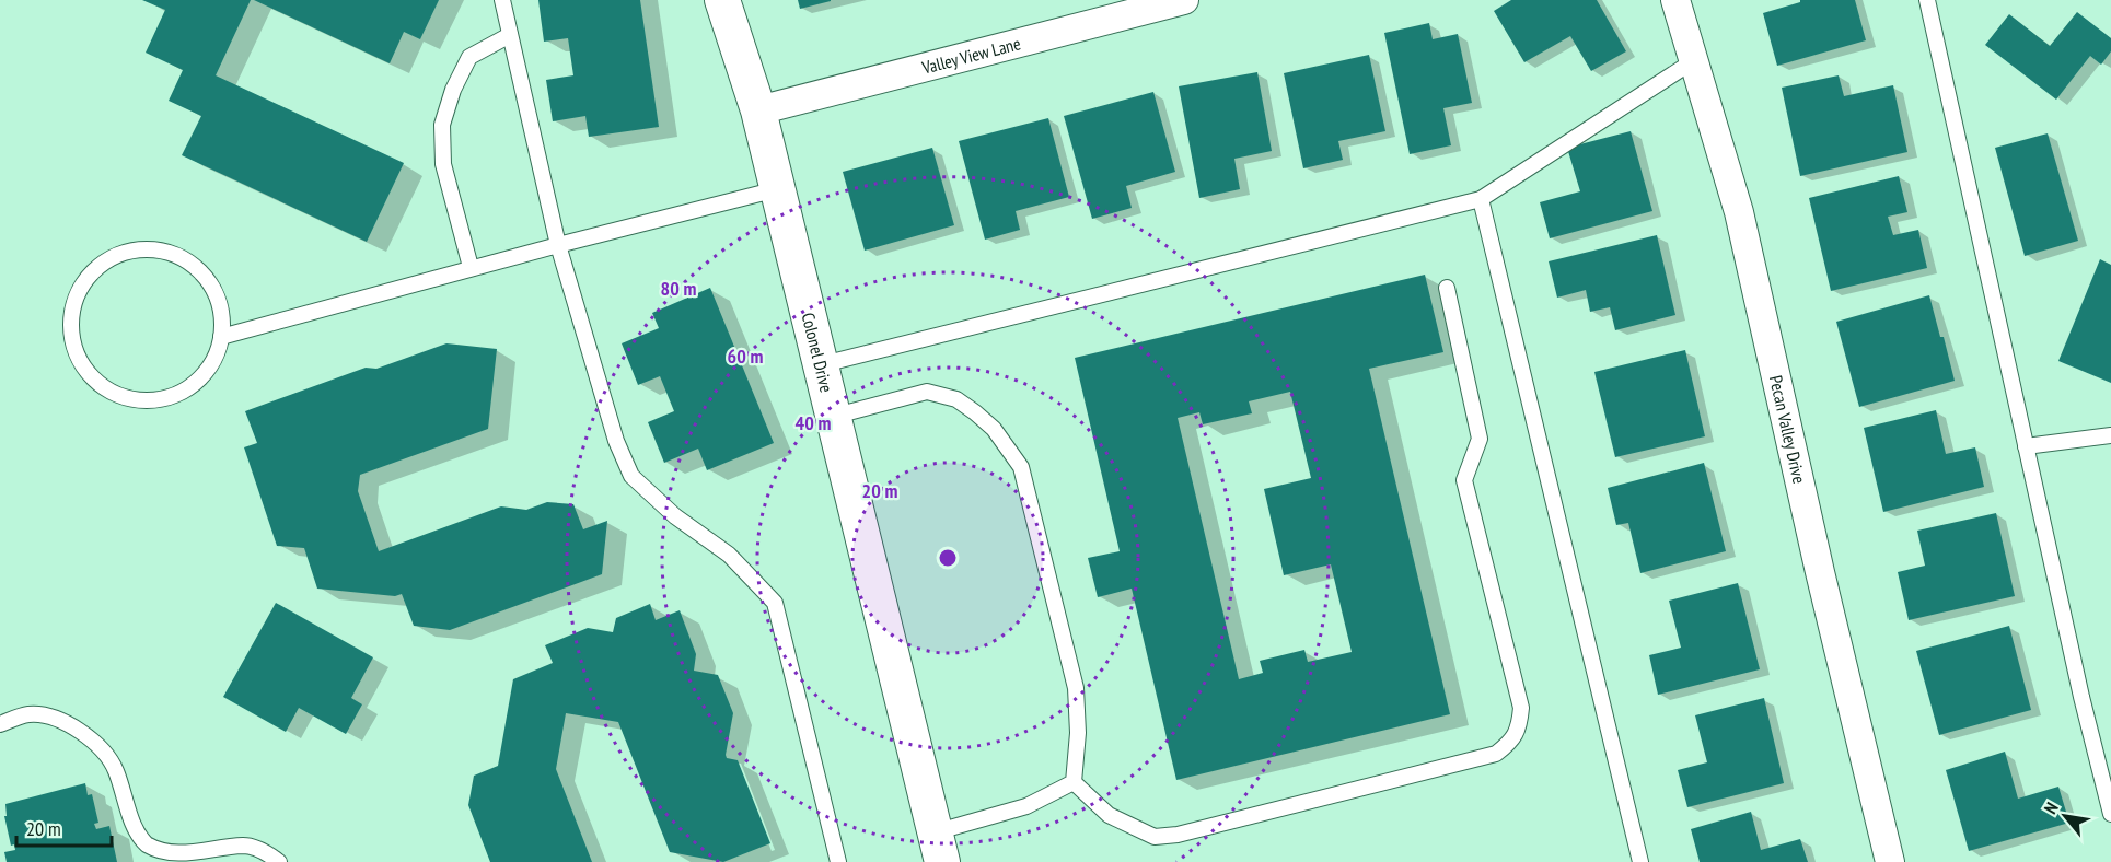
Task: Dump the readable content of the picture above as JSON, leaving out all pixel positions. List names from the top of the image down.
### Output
{
  "streets": {
    "street": ["Valley View Lane", "Colonel Drive", "Pecan Valley Drive"]
  },
  "crossings": [
    ["Valley View Lane", "Colonel Drive"]
  ],
  "scale_bar": "20 m",
  "north": "top left",
  "rings": [
    "80 m",
    "60 m",
    "40 m",
    "20 m"
  ]
}
